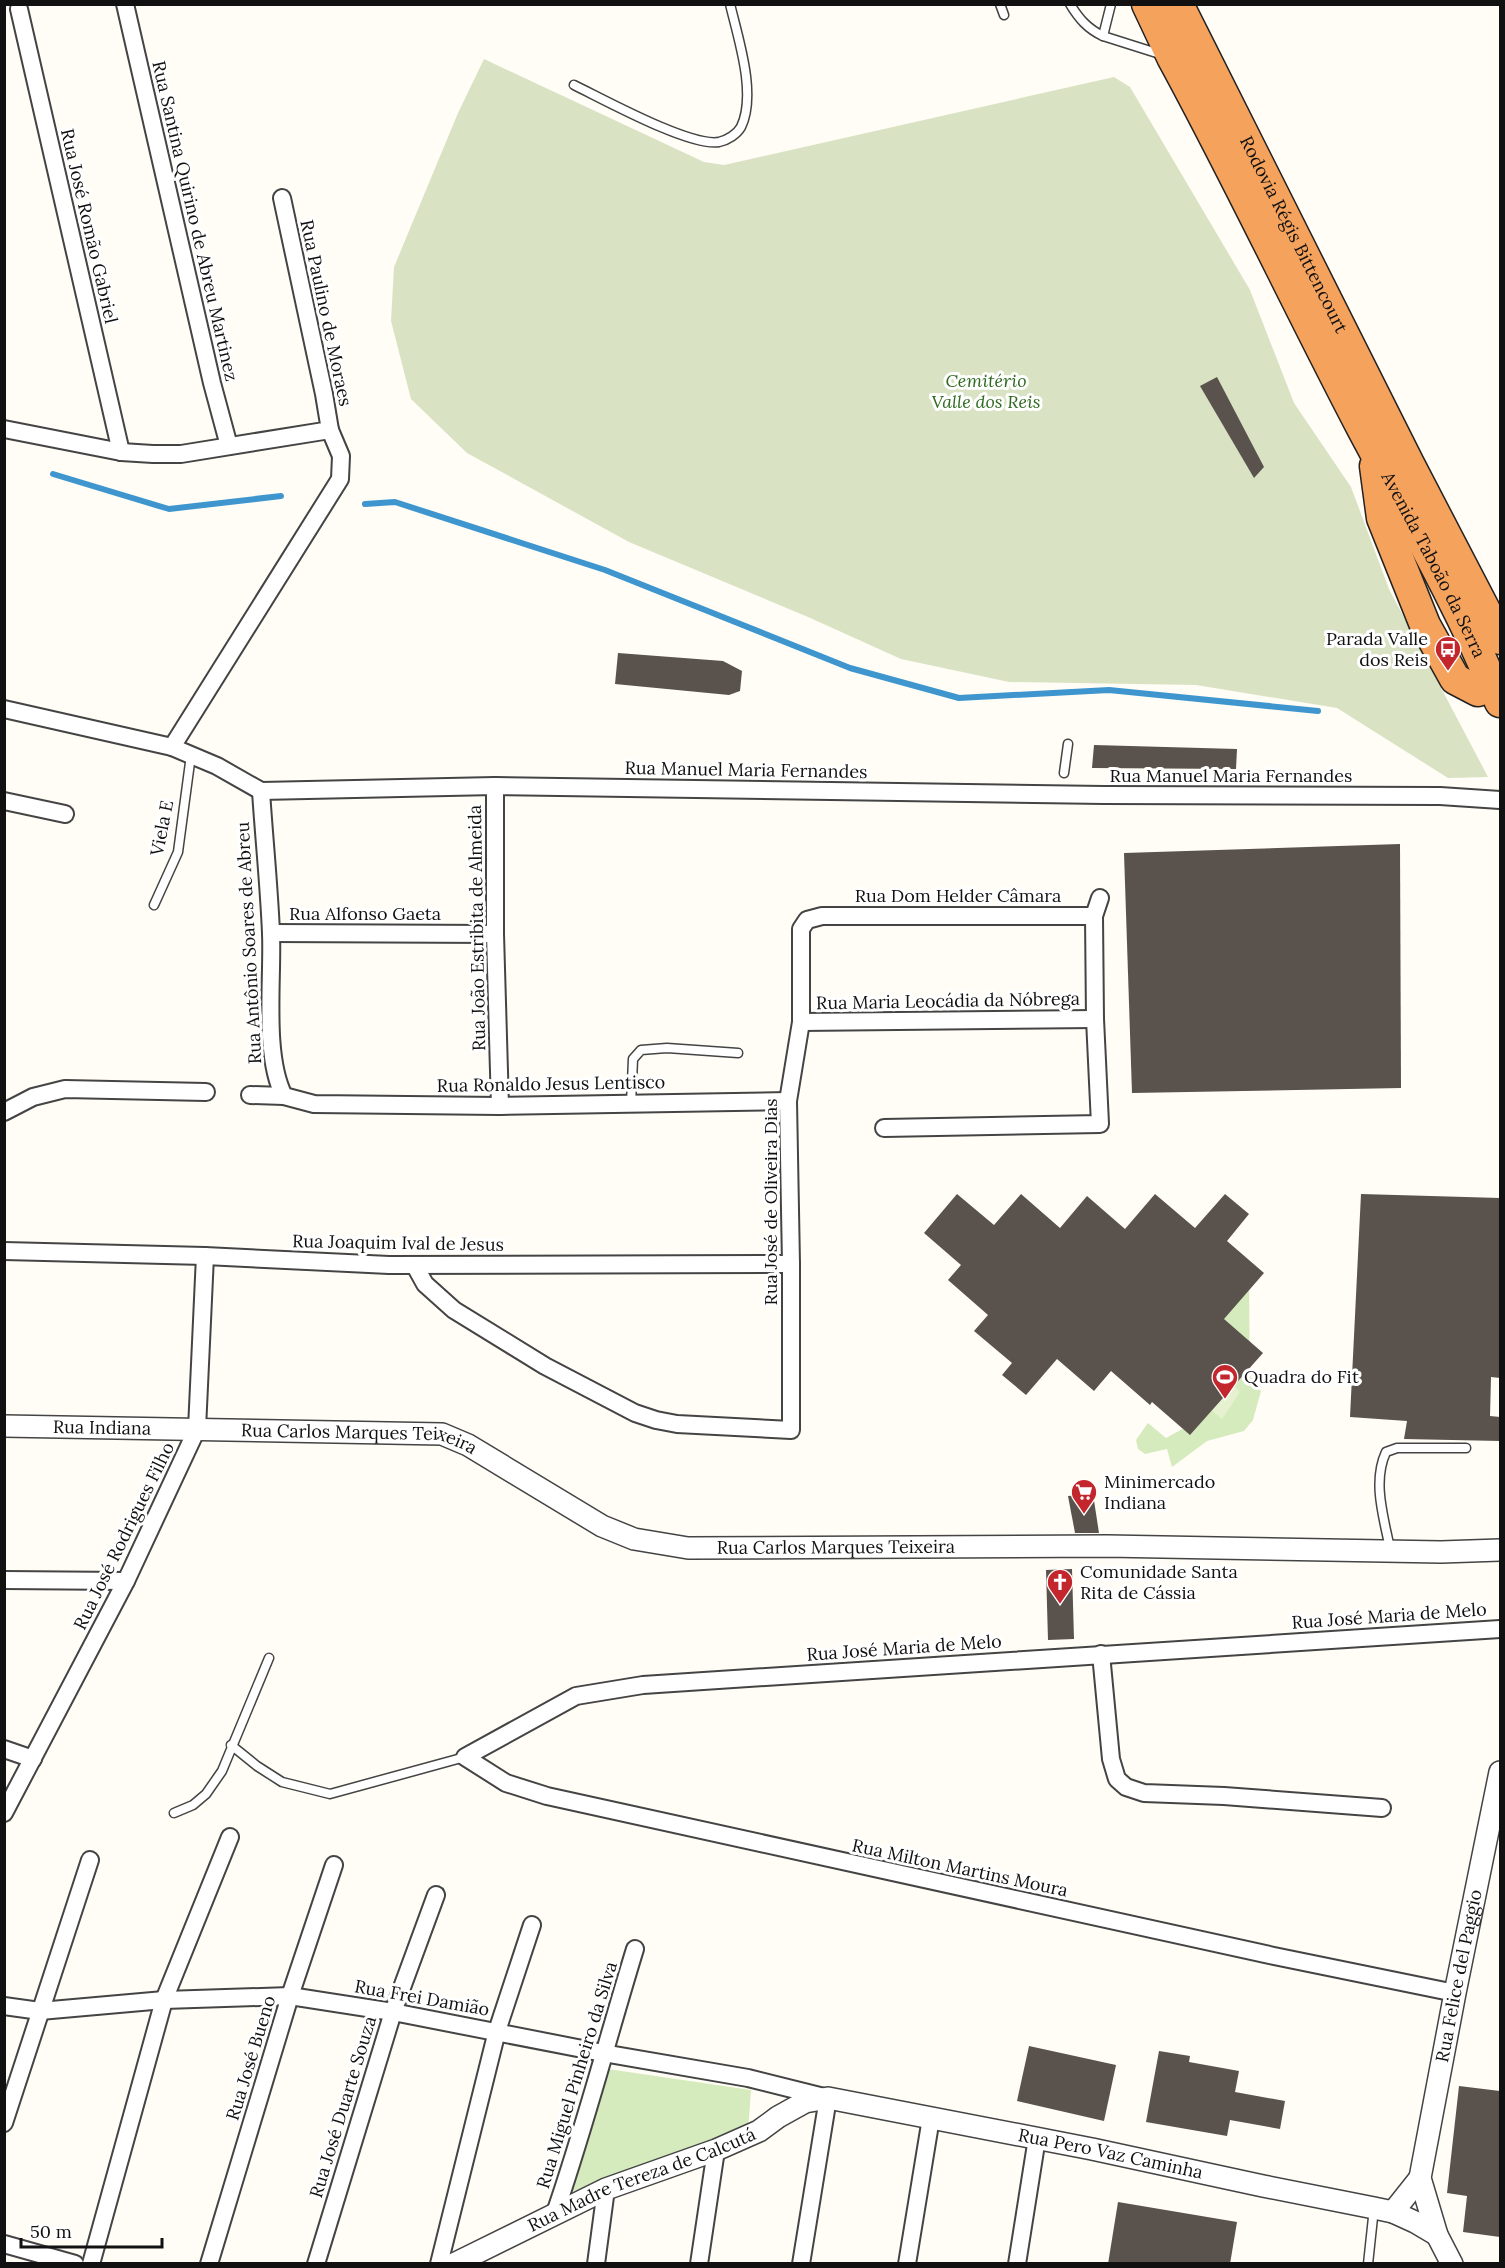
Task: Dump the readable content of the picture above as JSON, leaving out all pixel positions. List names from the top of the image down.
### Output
{
  "streets": {
    "highway": ["Rodovia Régis Bittencourt", "Avenida Taboão da Serra"],
    "street": [
      "Rua Santina Quirino de Abreu Martinez",
      "Rua José Romão Gabriel",
      "Rua Paulino de Moraes",
      "Rua Manuel Maria Fernandes",
      "Rua Dom Helder Câmara",
      "Rua Alfonso Gaeta",
      "Rua João Estribita de Almeida",
      "Rua Antônio Soares de Abreu",
      "Rua Maria Leocádia da Nóbrega",
      "Rua Ronaldo Jesus Lentisco",
      "Rua José de Oliveira Dias",
      "Rua Joaquim Ival de Jesus",
      "Rua Indiana",
      "Rua Carlos Marques Teixeira",
      "Rua José Rodrigues Filho",
      "Rua José Maria de Melo",
      "Rua Milton Martins Moura",
      "Rua Felice del Paggio",
      "Rua Frei Damião",
      "Rua José Bueno",
      "Rua Miguel Pinheiro da Silva",
      "Rua José Duarte Souza",
      "Rua Pero Vaz Caminha",
      "Rua Madre Tereza de Calcutá"
    ],
    "lane": ["Viela E"]
  },
  "crossings": [
    ["Rua Santina Quirino de Abreu Martinez", "Rua Paulino de Moraes"],
    ["Rua José Romão Gabriel", "Rua Paulino de Moraes"],
    ["Rodovia Régis Bittencourt", "Avenida Taboão da Serra"],
    ["Rua Manuel Maria Fernandes", "Rua João Estribita de Almeida"],
    ["Rua Manuel Maria Fernandes", "Rua Antônio Soares de Abreu"],
    ["Rua Dom Helder Câmara", "Rua José de Oliveira Dias"],
    ["Rua Alfonso Gaeta", "Rua João Estribita de Almeida"],
    ["Rua Alfonso Gaeta", "Rua Antônio Soares de Abreu"],
    ["Rua João Estribita de Almeida", "Rua Ronaldo Jesus Lentisco"],
    ["Rua Antônio Soares de Abreu", "Rua Ronaldo Jesus Lentisco"],
    ["Rua Maria Leocádia da Nóbrega", "Rua José de Oliveira Dias"],
    ["Rua Ronaldo Jesus Lentisco", "Rua José de Oliveira Dias"],
    ["Rua José de Oliveira Dias", "Rua Joaquim Ival de Jesus"],
    ["Rua Joaquim Ival de Jesus", "Rua José Rodrigues Filho"],
    ["Rua Indiana", "Rua Carlos Marques Teixeira"],
    ["Rua Indiana", "Rua José Rodrigues Filho"],
    ["Rua Carlos Marques Teixeira", "Rua José Rodrigues Filho"],
    ["Rua José Maria de Melo", "Rua Milton Martins Moura"],
    ["Rua Milton Martins Moura", "Rua Felice del Paggio"],
    ["Rua Frei Damião", "Rua José Bueno"],
    ["Rua Frei Damião", "Rua Miguel Pinheiro da Silva"],
    ["Rua Frei Damião", "Rua José Duarte Souza"],
    ["Rua Frei Damião", "Rua Pero Vaz Caminha"],
    ["Rua Frei Damião", "Rua Madre Tereza de Calcutá"],
    ["Rua Miguel Pinheiro da Silva", "Rua Madre Tereza de Calcutá"],
    ["Rua Pero Vaz Caminha", "Rua Madre Tereza de Calcutá"]
  ],
  "parks": ["Cemitério Valle dos Reis"],
  "places": {
    "bus stop": ["Parada Valle dos Reis"],
    "sports": ["Quadra do Fit"],
    "supermarket": ["Minimercado Indiana"],
    "church": ["Comunidade Santa Rita de Cássia"]
  },
  "scale_bar": "50 m"
}
